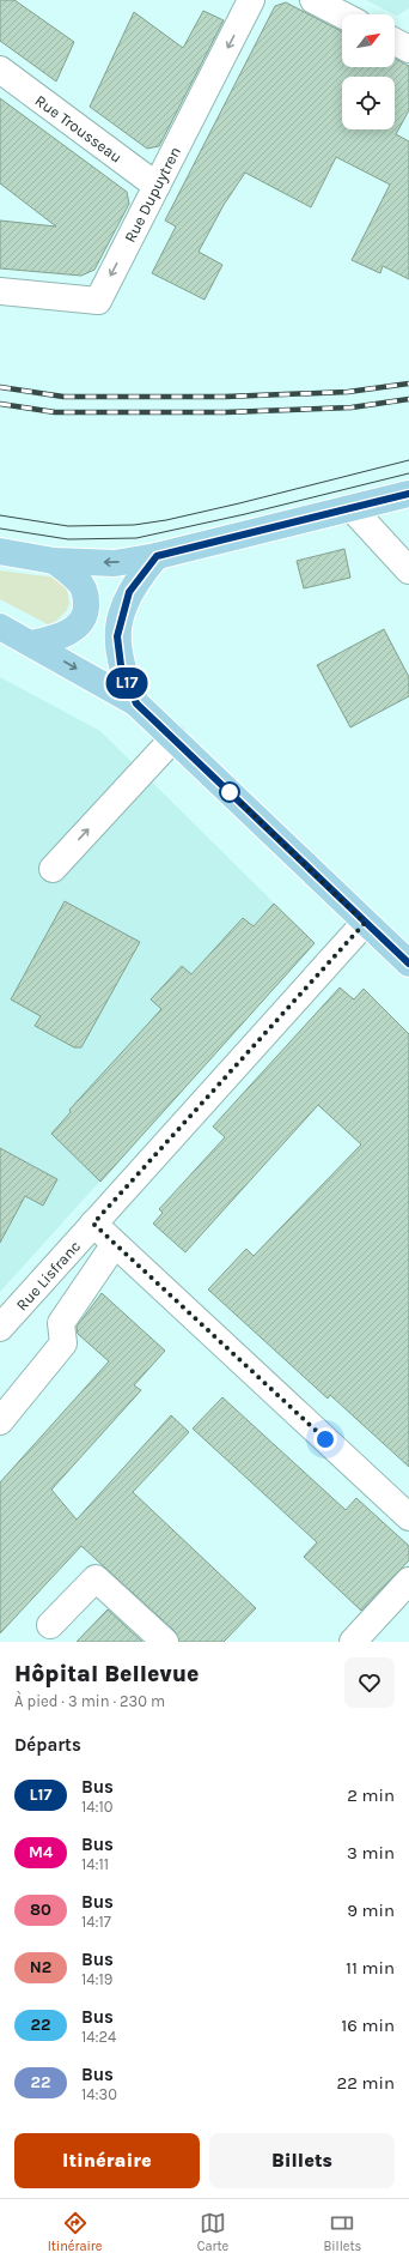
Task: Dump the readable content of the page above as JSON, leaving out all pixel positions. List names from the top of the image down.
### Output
{
  "streets": {
    "street": ["Rue Trousseau", "Rue Dupuytren", "Rue Lisfranc"]
  },
  "crossings": [
    ["Rue Trousseau", "Rue Dupuytren"]
  ],
  "one_way": ["Rue Dupuytren"],
  "lines": ["bus line L17"],
  "north": "top right",
  "page": {
    "on_map": "L17",
    "heading": [
      ["Hôpital Bellevue", "À pied · 3 min · 230 m"],
      "Départs"
    ],
    "list": [
      {
        "mark": "L17",
        "name": "Bus",
        "note": "14:10",
        "value": "2 min"
      },
      {
        "mark": "M4",
        "name": "Bus",
        "note": "14:11",
        "value": "3 min"
      },
      {
        "mark": "80",
        "name": "Bus",
        "note": "14:17",
        "value": "9 min"
      },
      {
        "mark": "N2",
        "name": "Bus",
        "note": "14:19",
        "value": "11 min"
      },
      {
        "mark": "22",
        "name": "Bus",
        "note": "14:24",
        "value": "16 min"
      },
      {
        "mark": "22",
        "name": "Bus",
        "note": "14:30",
        "value": "22 min"
      }
    ],
    "buttons": ["Itinéraire", "Billets"],
    "tabs": ["Itinéraire", "Carte", "Billets"]
  }
}
